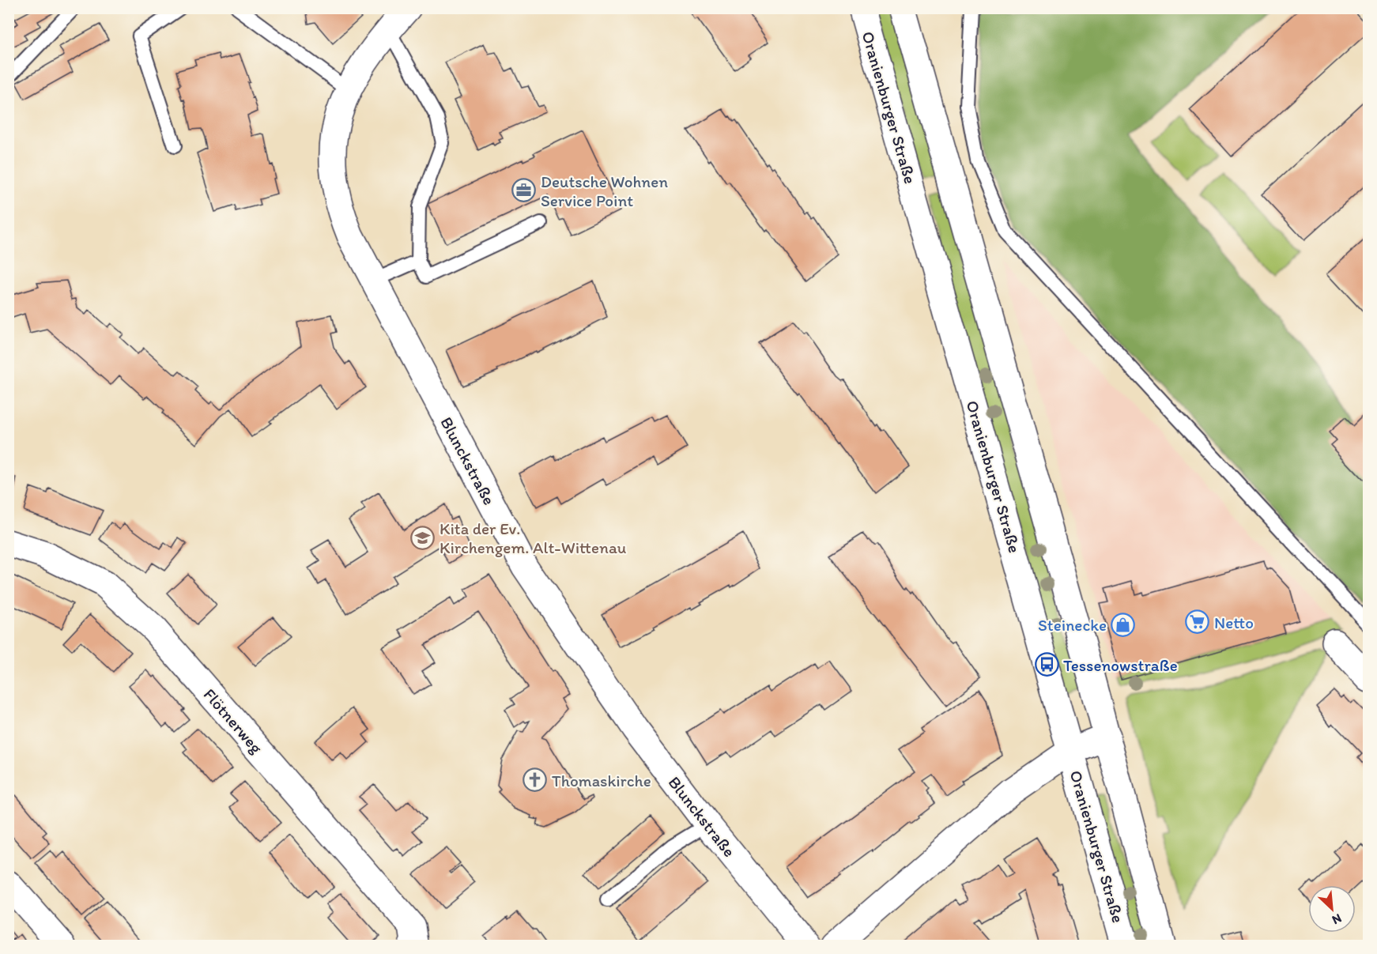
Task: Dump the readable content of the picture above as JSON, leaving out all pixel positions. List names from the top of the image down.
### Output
{
  "streets": {
    "street": ["Oranienburger Straße", "Blunckstraße", "Flötnerweg"]
  },
  "places": {
    "office": ["Deutsche Wohnen Service Point"],
    "school or university": ["Kita der Ev. Kirchengem. Alt-Wittenau"],
    "supermarket": ["Netto"],
    "shop": ["Steinecke"],
    "bus stop": ["Tessenowstraße"],
    "church": ["Thomaskirche"]
  },
  "north": "bottom right"
}
